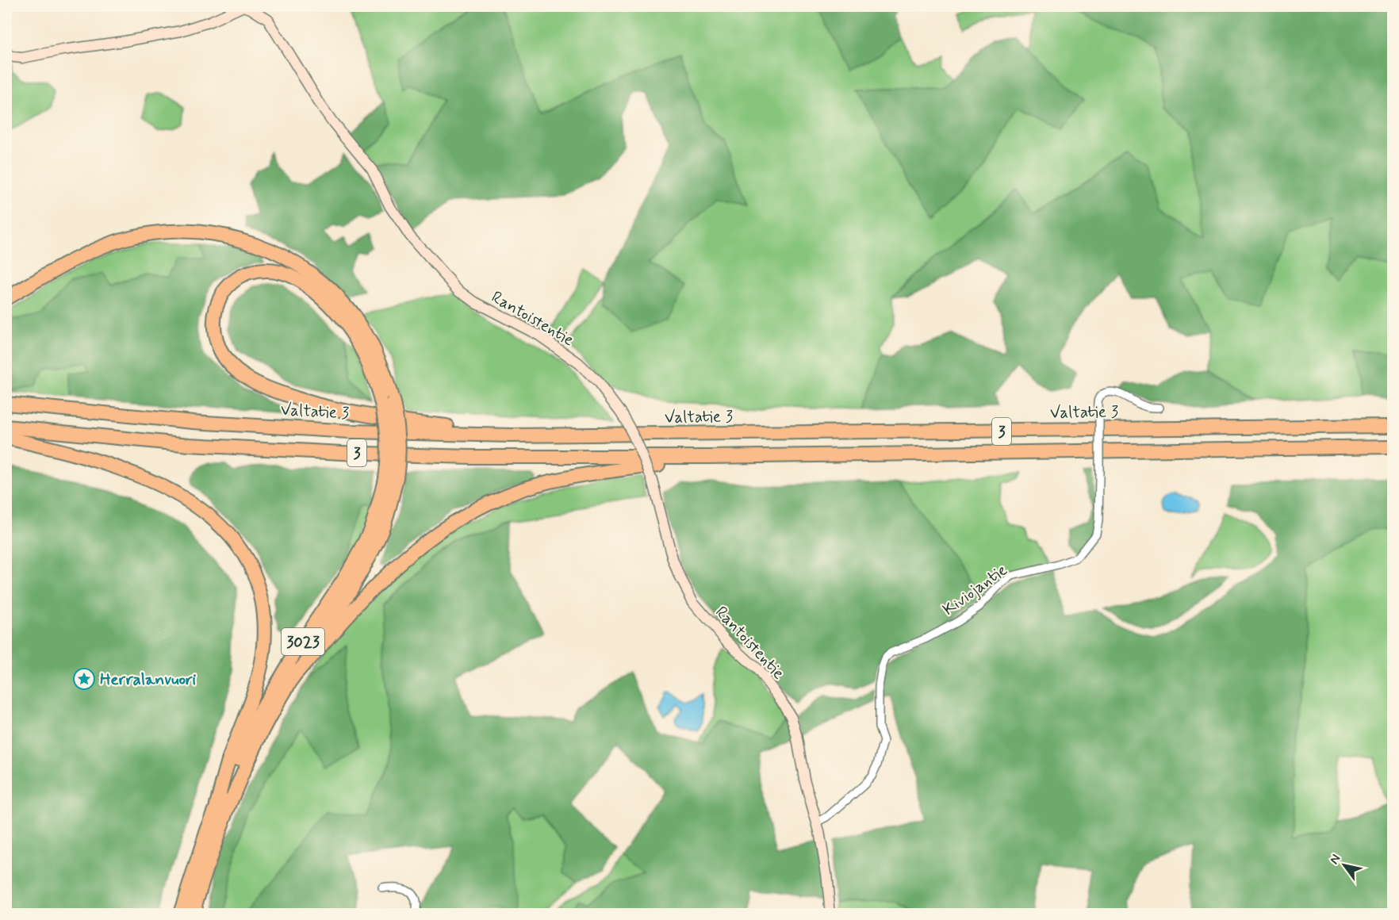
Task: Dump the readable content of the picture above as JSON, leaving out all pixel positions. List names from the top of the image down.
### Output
{
  "streets": {
    "highway": ["Valtatie 3", "3", "3023"],
    "street": ["Rantoistentie", "Kiviojantie"]
  },
  "crossings": [
    ["Rantoistentie", "Kiviojantie"]
  ],
  "places": {
    "place": ["Herralanvuori"]
  },
  "north": "top left"
}
